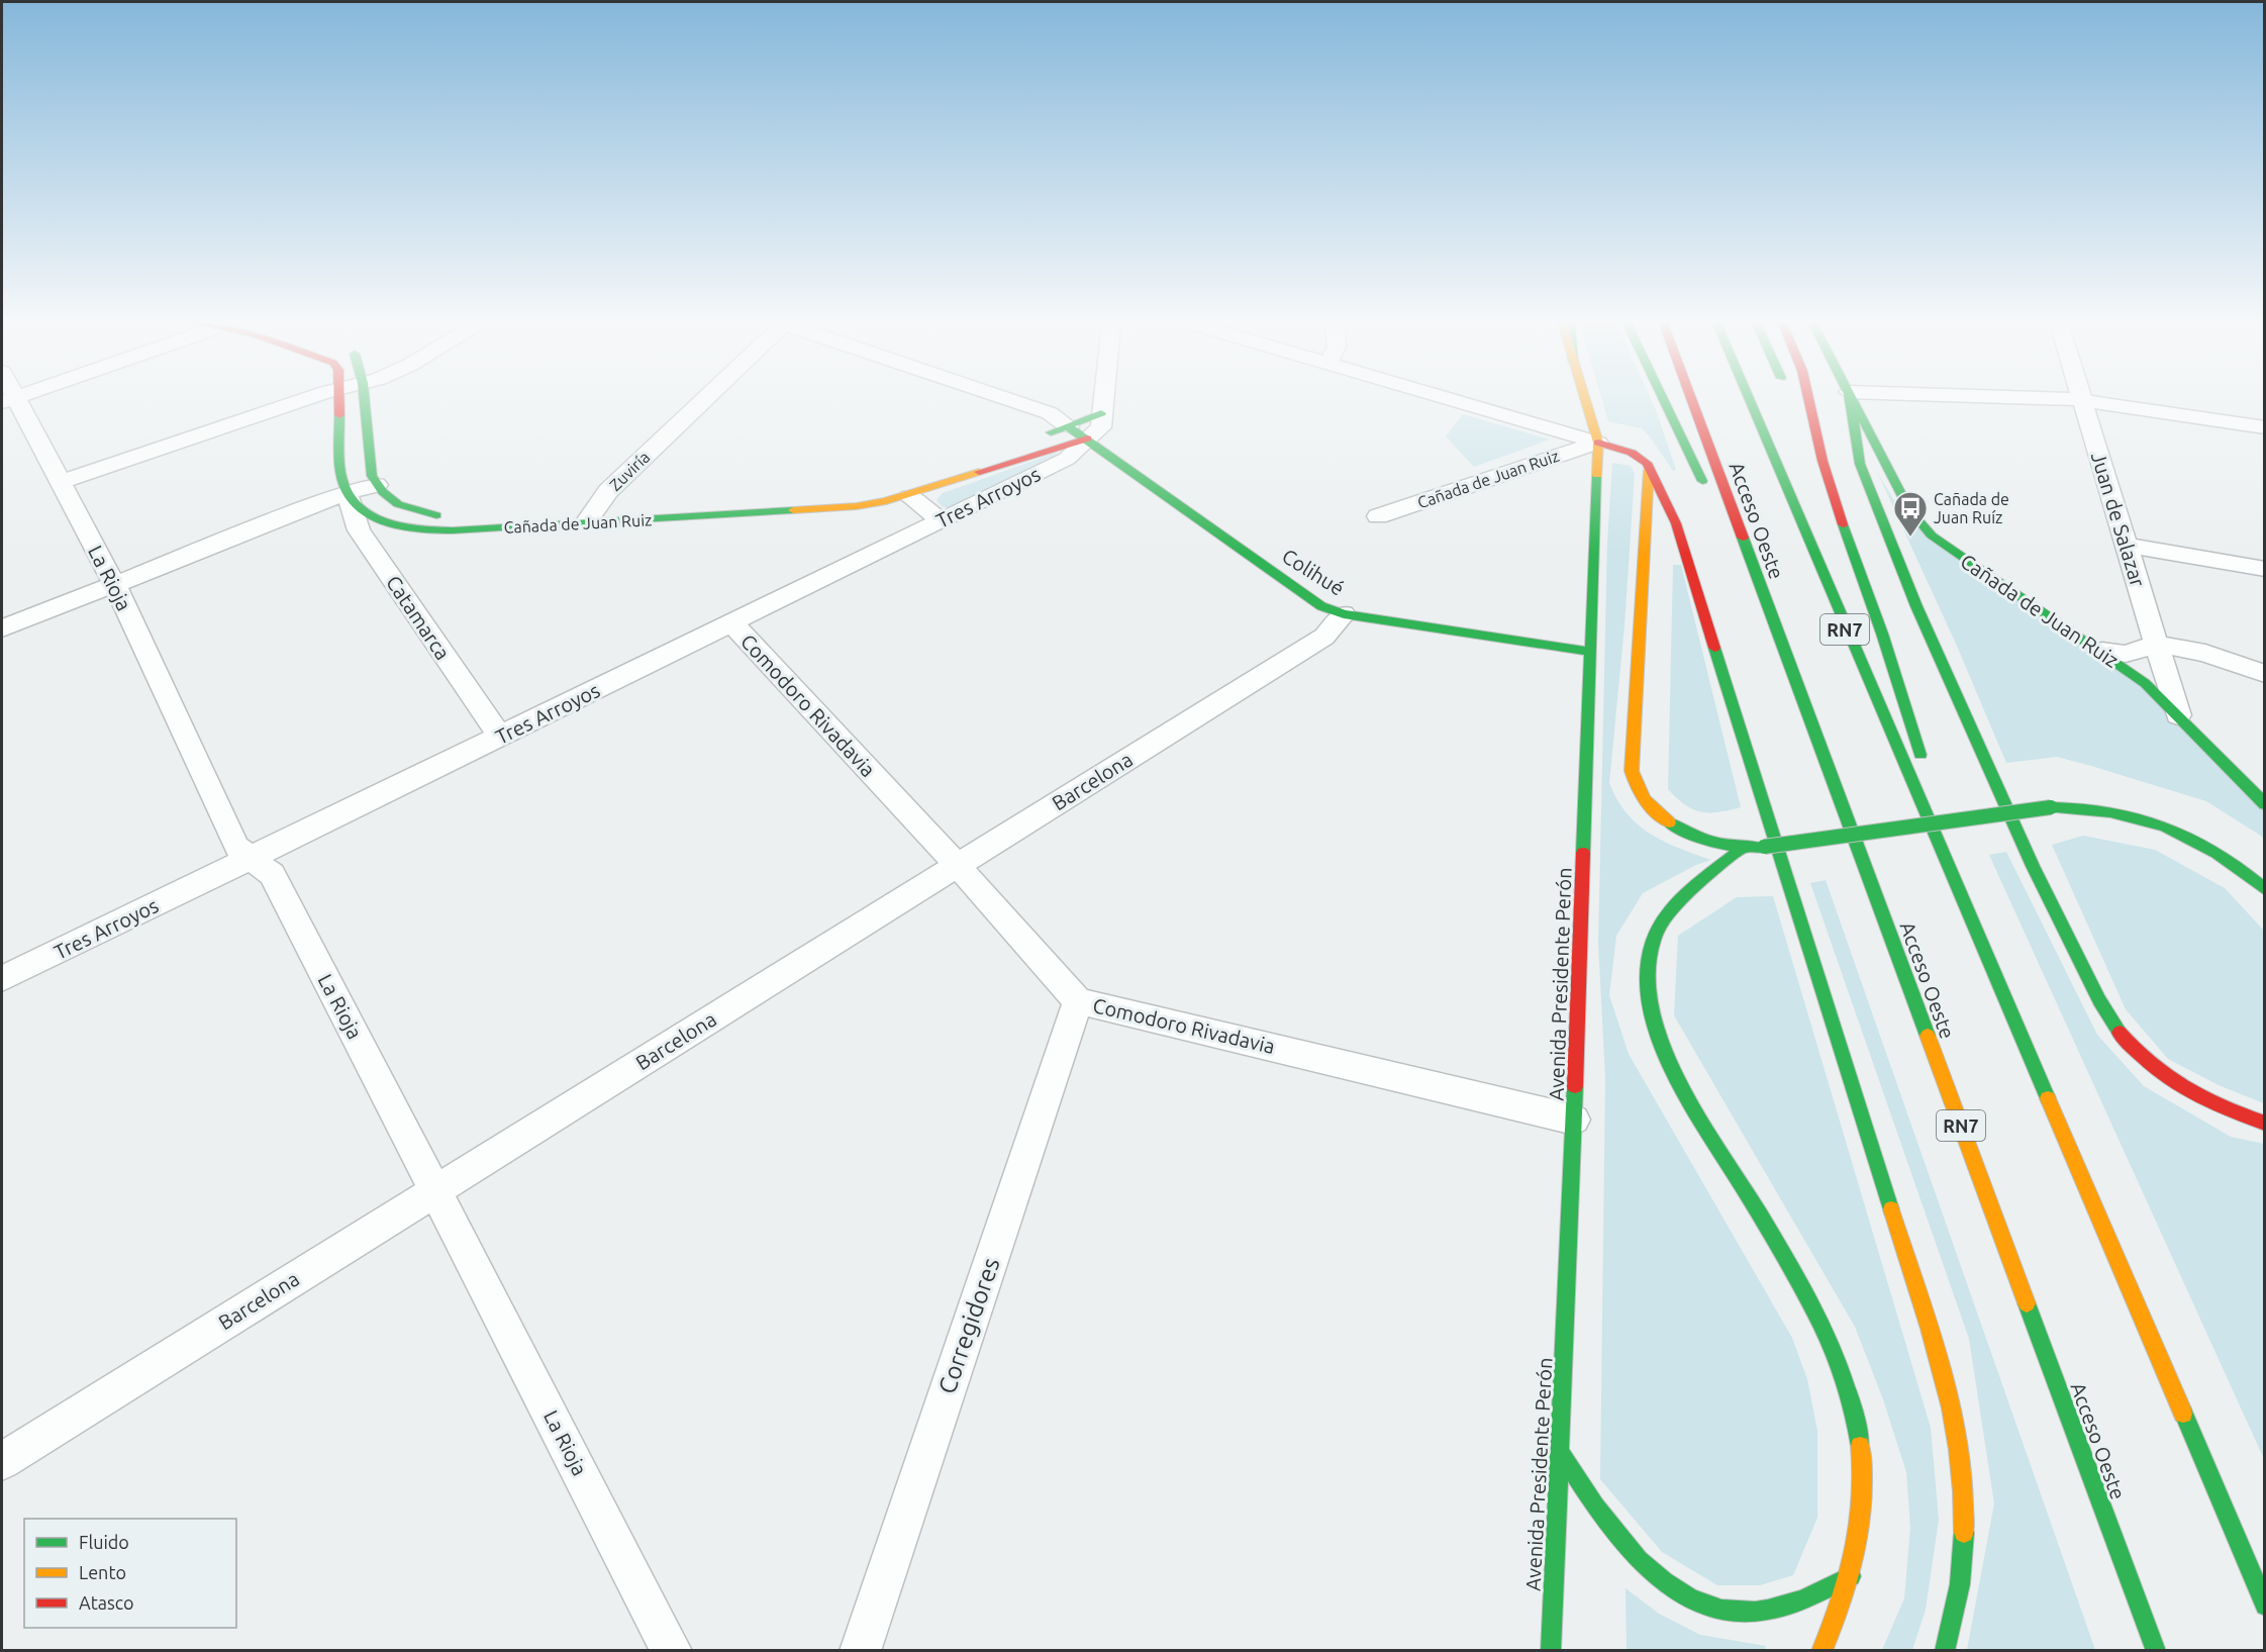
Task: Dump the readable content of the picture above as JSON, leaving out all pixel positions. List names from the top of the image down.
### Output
{
  "streets": {
    "main road": [
      "Cañada de Juan Ruiz",
      "Acceso Oeste",
      "Colihué",
      "RN7",
      "Avenida Presidente Perón"
    ],
    "street": [
      "Zuviría",
      "Tres Arroyos",
      "Juan de Salazar",
      "La Rioja",
      "Catamarca",
      "Comodoro Rivadavia",
      "Barcelona",
      "Corregidores"
    ]
  },
  "crossings": [
    ["Zuviría", "Cañada de Juan Ruiz"],
    ["Cañada de Juan Ruiz", "Tres Arroyos"],
    ["Cañada de Juan Ruiz", "Juan de Salazar"],
    ["Cañada de Juan Ruiz", "Colihué"],
    ["Cañada de Juan Ruiz", "Catamarca"],
    ["Cañada de Juan Ruiz", "Avenida Presidente Perón"],
    ["Tres Arroyos", "Colihué"],
    ["Tres Arroyos", "La Rioja"],
    ["Tres Arroyos", "Catamarca"],
    ["Tres Arroyos", "Comodoro Rivadavia"],
    ["Colihué", "Barcelona"],
    ["Colihué", "Avenida Presidente Perón"],
    ["La Rioja", "Barcelona"],
    ["Comodoro Rivadavia", "Barcelona"],
    ["Comodoro Rivadavia", "Avenida Presidente Perón"],
    ["Comodoro Rivadavia", "Corregidores"]
  ],
  "places": {
    "bus stop": ["Cañada de Juan Ruíz"]
  },
  "legend": ["Fluido", "Lento", "Atasco"]
}
